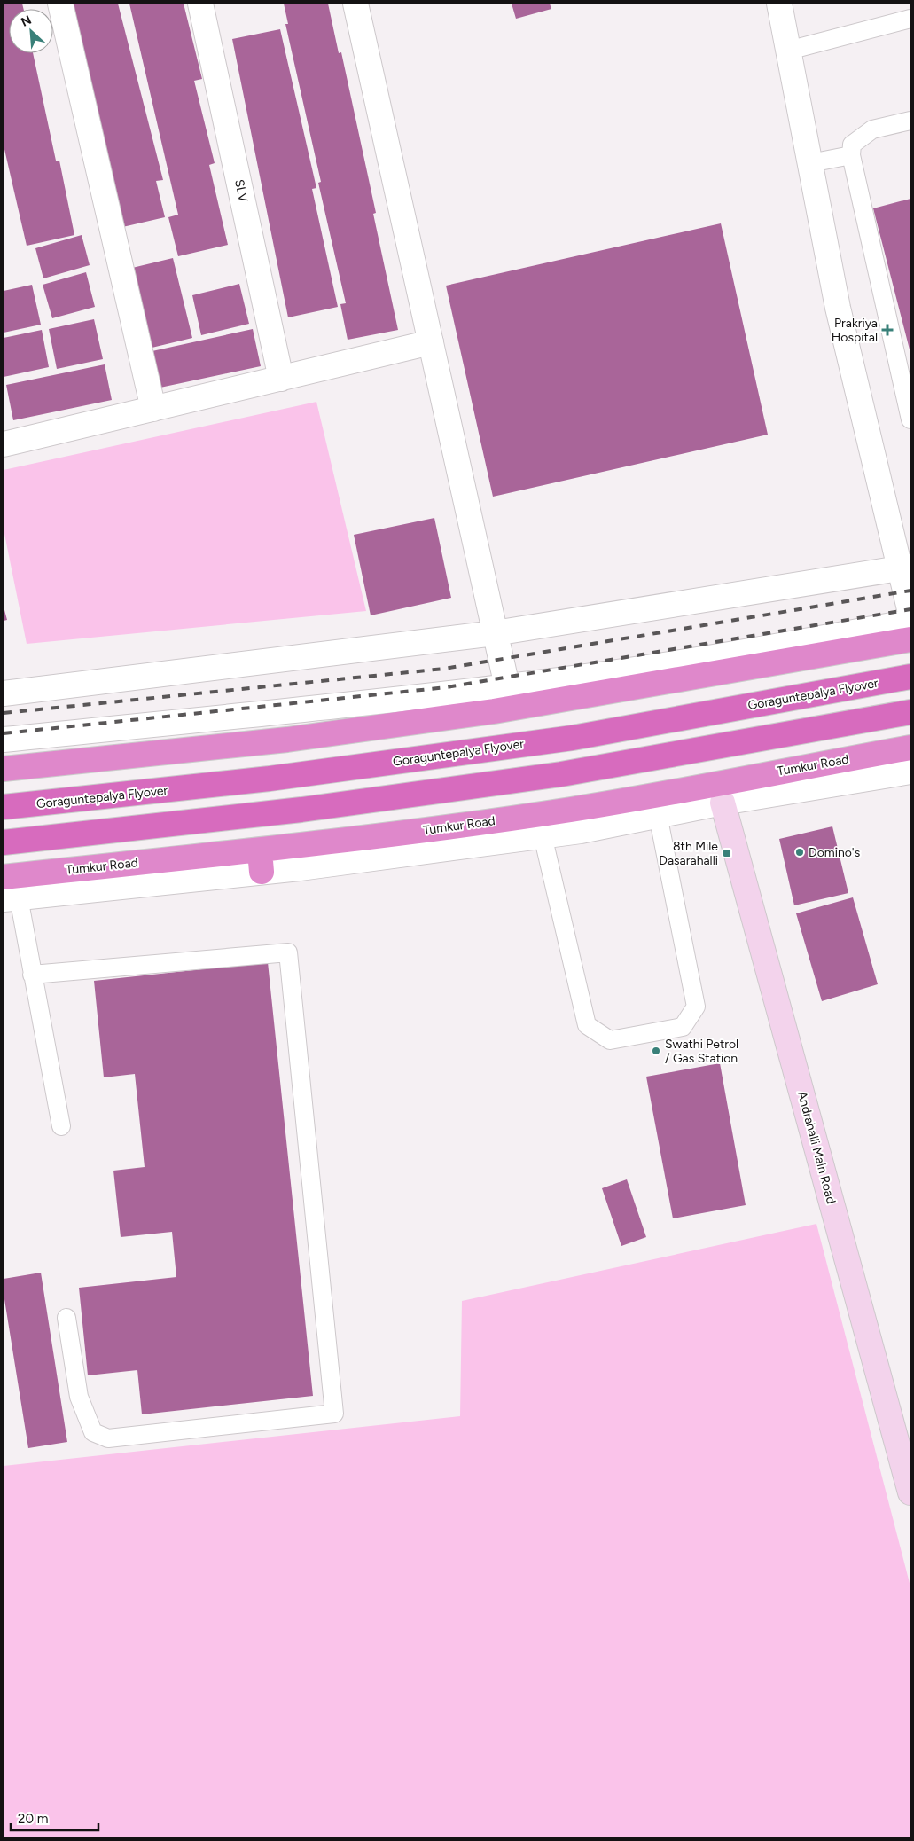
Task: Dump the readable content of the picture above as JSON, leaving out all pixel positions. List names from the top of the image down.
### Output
{
  "streets": {
    "highway": ["Goraguntepalya Flyover", "Tumkur Road"],
    "main road": ["Andrahalli Main Road"],
    "street": ["SLV"]
  },
  "places": {
    "health": ["Prakriya Hospital"],
    "other": ["Domino's", "Swathi Petrol / Gas Station"],
    "transit": ["8th Mile Dasarahalli"]
  },
  "scale_bar": "20 m",
  "north": "top left"
}
